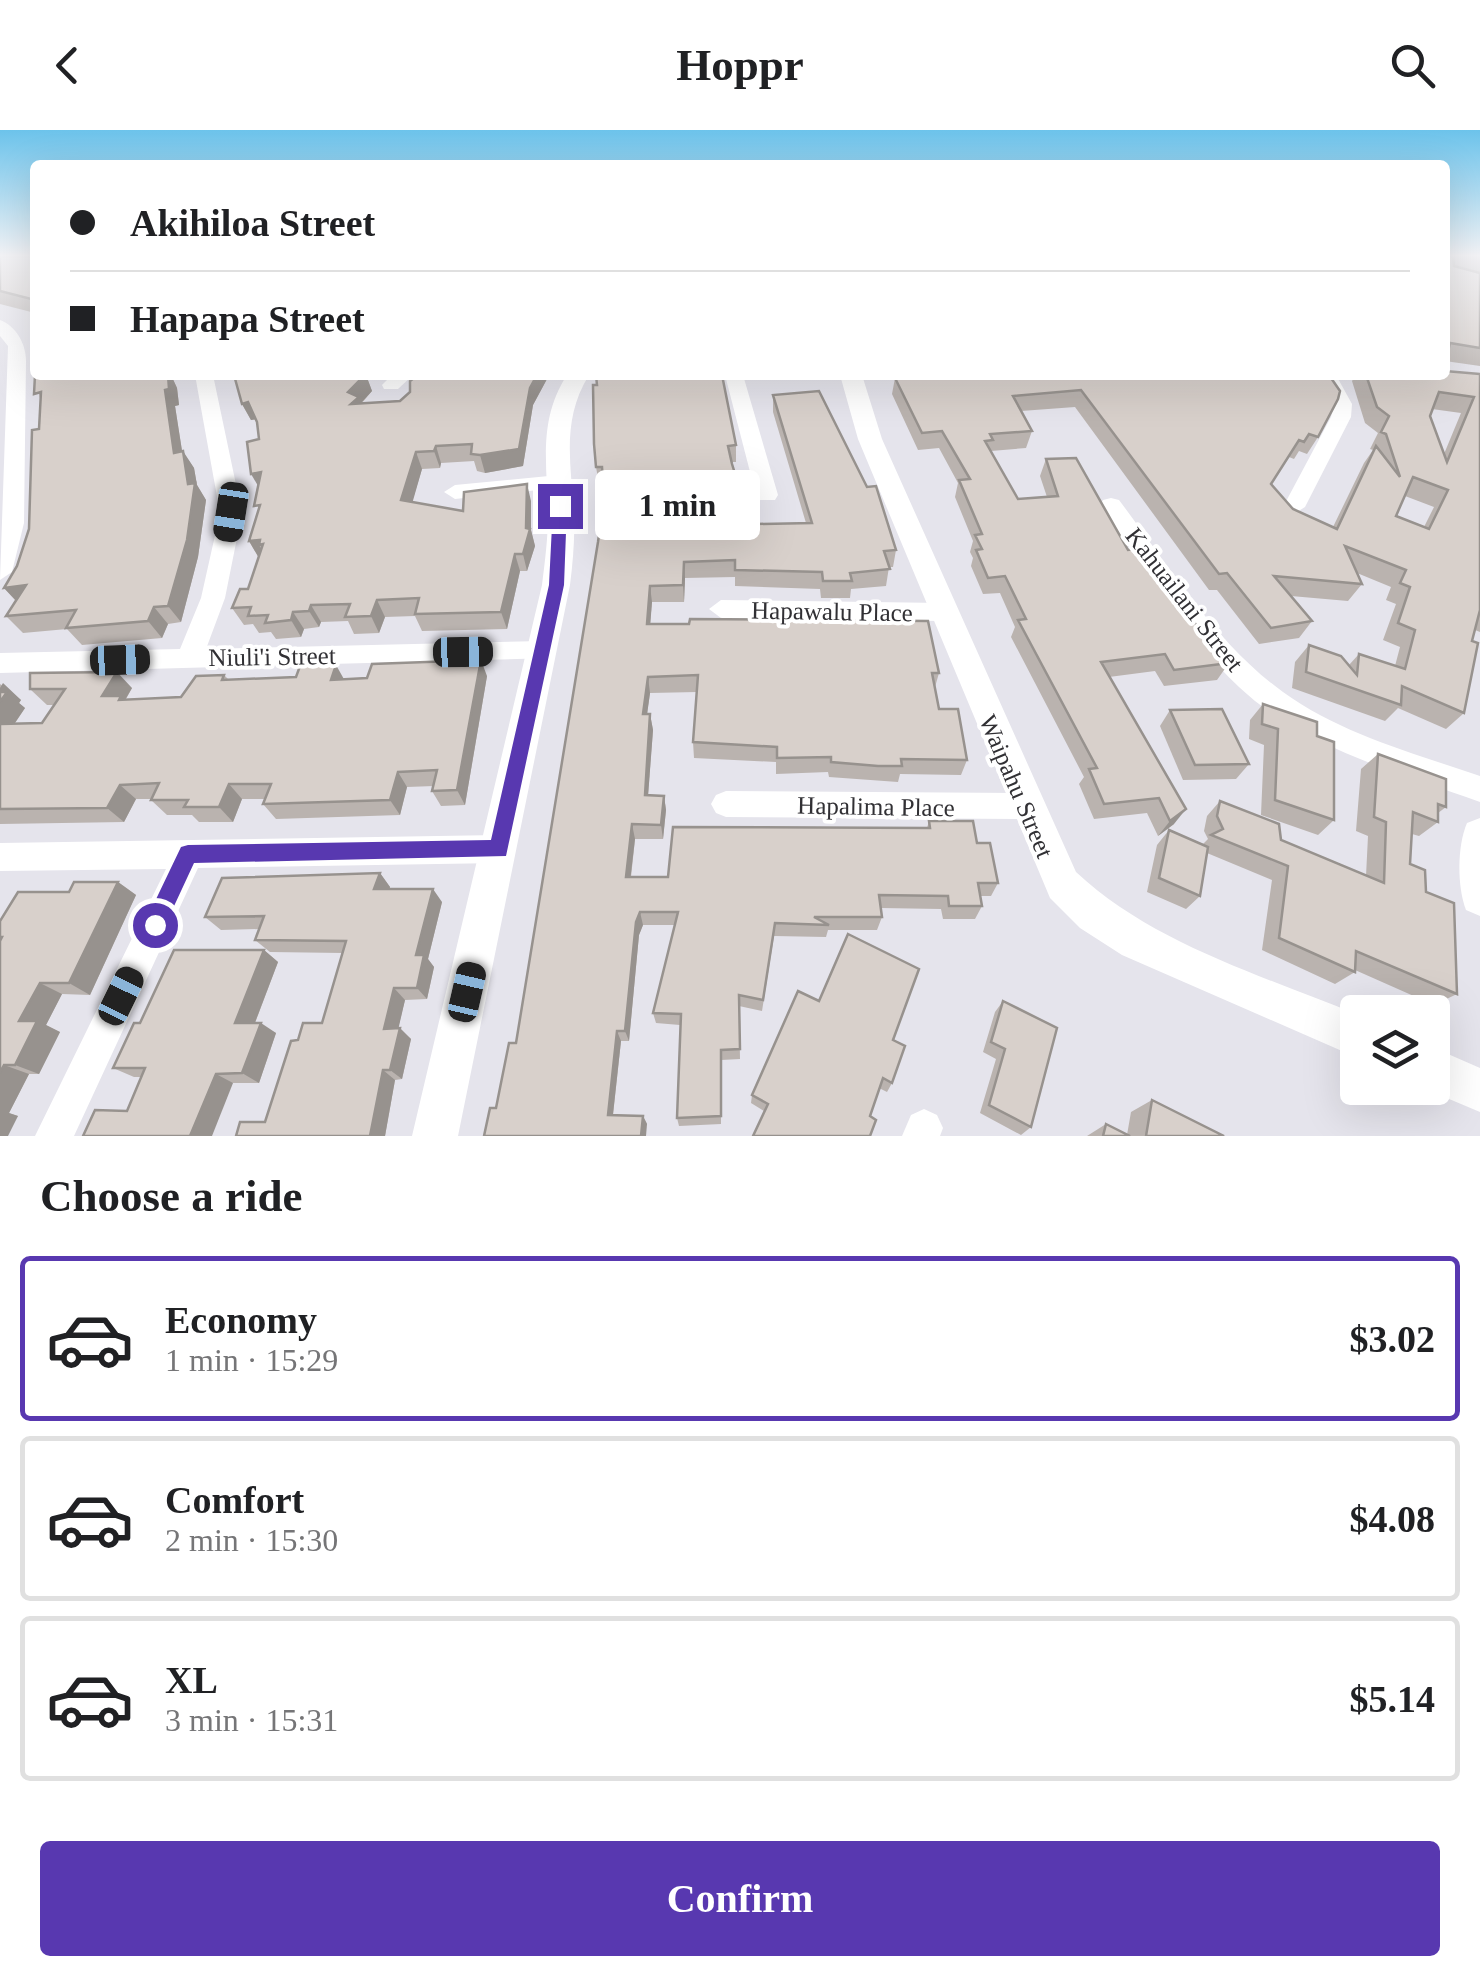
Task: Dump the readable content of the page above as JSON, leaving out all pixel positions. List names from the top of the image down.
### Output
{
  "streets": {
    "street": [
      "Kahuailani Street",
      "Hapawalu Place",
      "Niuli'i Street",
      "Waipahu Street",
      "Hapalima Place"
    ]
  },
  "crossings": [
    ["Hapawalu Place", "Waipahu Street"],
    ["Waipahu Street", "Hapalima Place"]
  ],
  "page": {
    "header": "Hoppr",
    "banner": ["Akihiloa Street", "Hapapa Street"],
    "bubble": "1 min",
    "heading": "Choose a ride",
    "list": [
      {
        "name": "Economy",
        "note": "1 min · 15:29",
        "value": "$3.02"
      },
      {
        "name": "Comfort",
        "note": "2 min · 15:30",
        "value": "$4.08"
      },
      {
        "name": "XL",
        "note": "3 min · 15:31",
        "value": "$5.14"
      }
    ],
    "buttons": "Confirm"
  }
}
